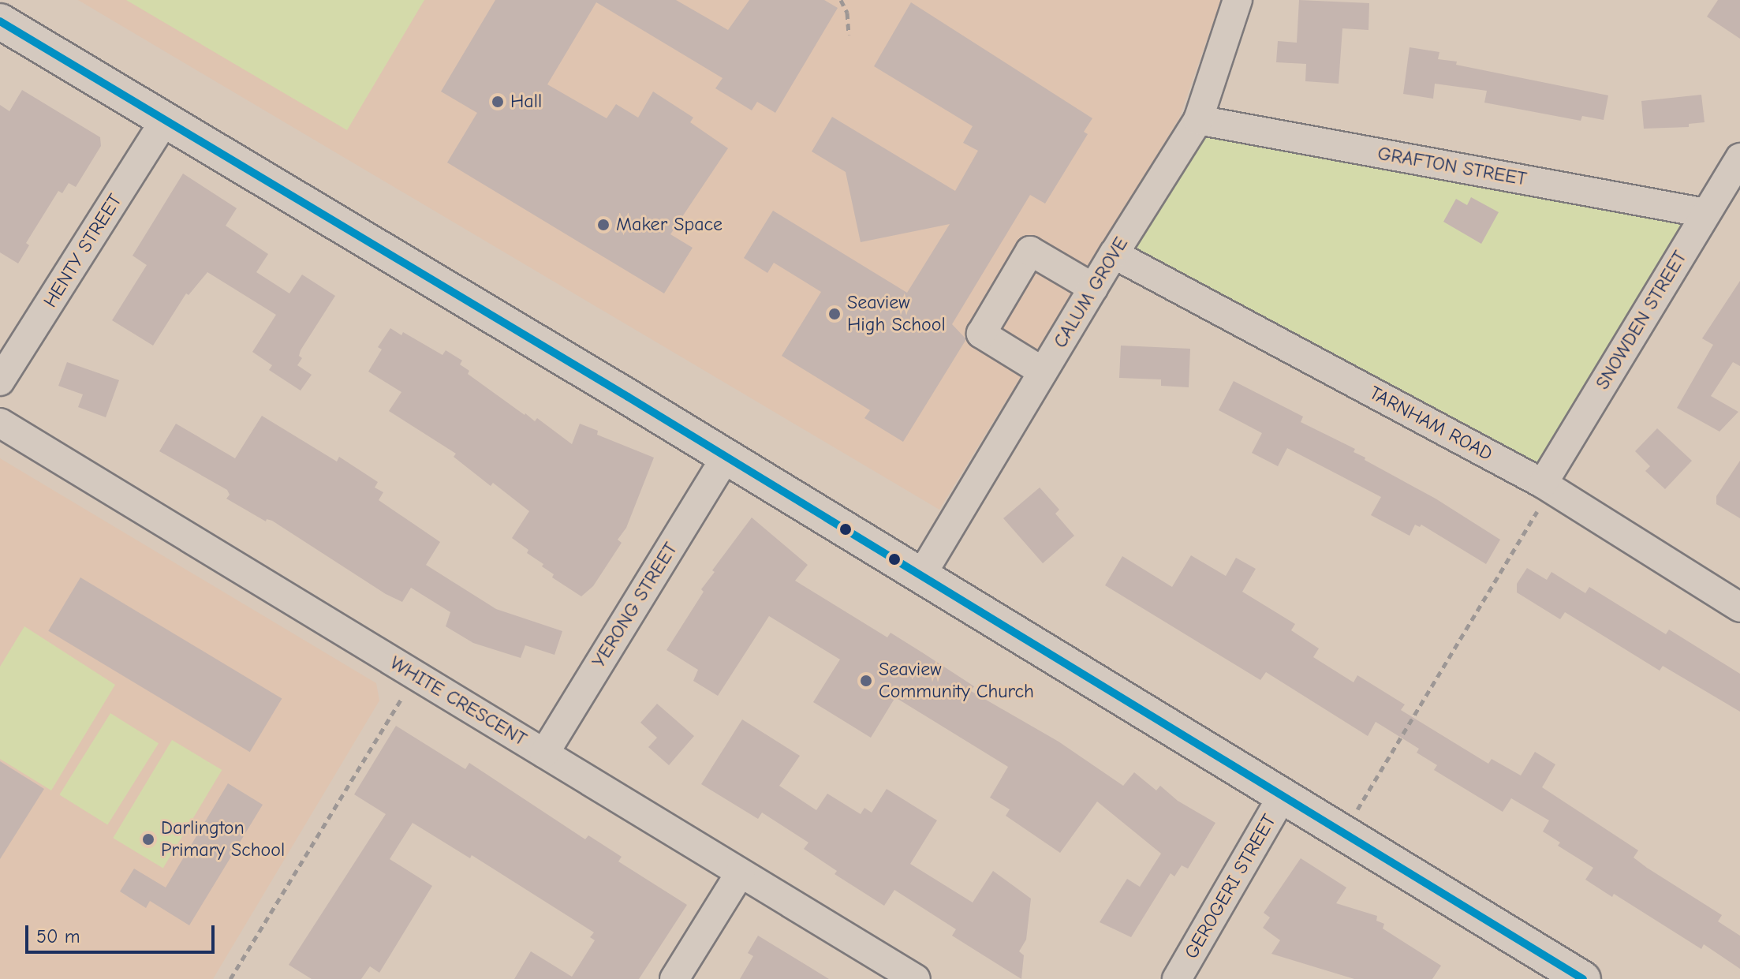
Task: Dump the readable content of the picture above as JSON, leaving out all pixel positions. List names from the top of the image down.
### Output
{
  "streets": {
    "street": [
      "GRAFTON STREET",
      "HENTY STREET",
      "CALUM GROVE",
      "SNOWDEN STREET",
      "TARNHAM ROAD",
      "YERONG STREET",
      "WHITE CRESCENT",
      "GEROGERI STREET"
    ]
  },
  "crossings": [
    ["GRAFTON STREET", "CALUM GROVE"],
    ["GRAFTON STREET", "SNOWDEN STREET"],
    ["CALUM GROVE", "TARNHAM ROAD"],
    ["SNOWDEN STREET", "TARNHAM ROAD"],
    ["YERONG STREET", "WHITE CRESCENT"]
  ],
  "places": [
    "Hall",
    "Maker Space",
    "Seaview High School",
    "Seaview Community Church",
    "Darlington Primary School"
  ],
  "scale_bar": "50 m"
}
